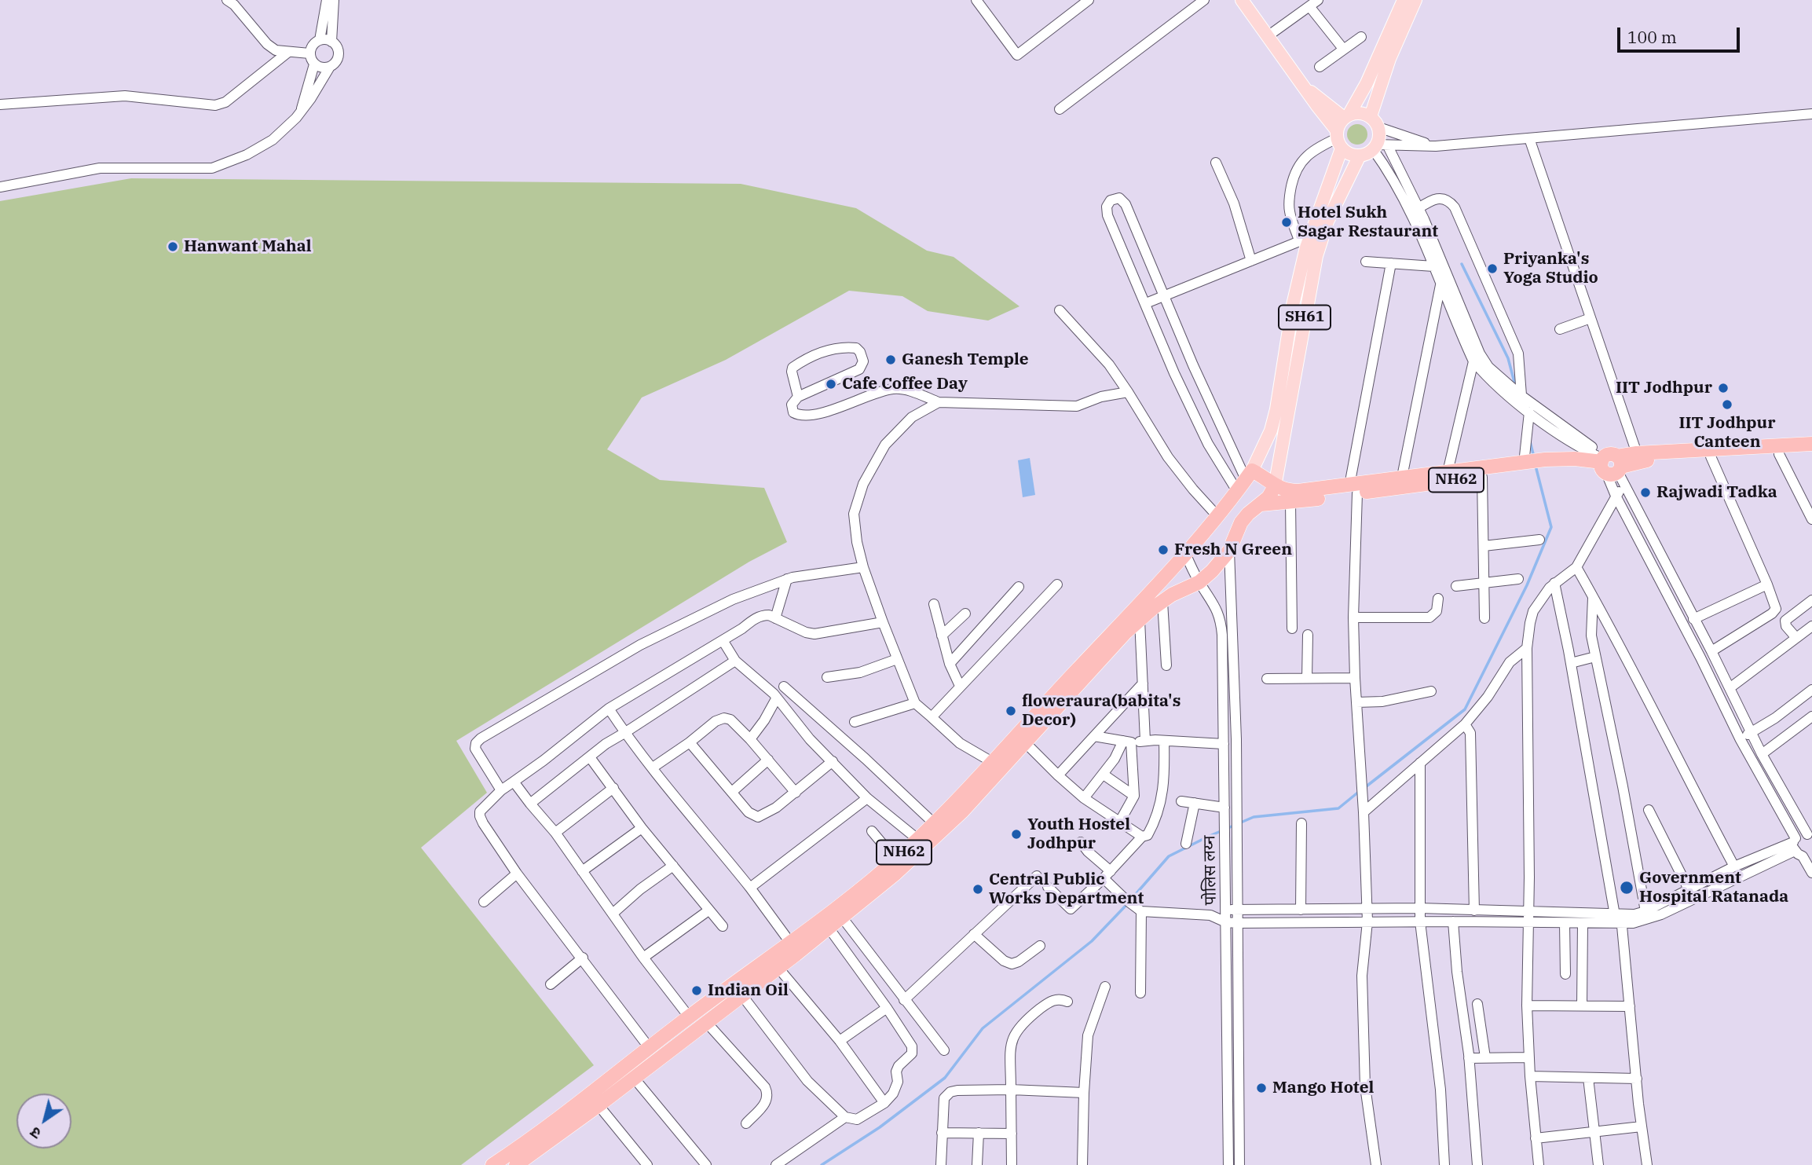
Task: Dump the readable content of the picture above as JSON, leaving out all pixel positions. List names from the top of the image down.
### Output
{
  "streets": {
    "highway": ["NH62"],
    "main road": ["SH61"],
    "street": ["पोलिस लय्न"]
  },
  "crossings": [
    ["SH61", "NH62"],
    ["NH62", "पोलिस लय्न"]
  ],
  "places": [
    "Hotel Sukh Sagar Restaurant",
    "Hanwant Mahal",
    "Priyanka's Yoga Studio",
    "Ganesh Temple",
    "Cafe Coffee Day",
    "IIT Jodhpur",
    "IIT Jodhpur Canteen",
    "Rajwadi Tadka",
    "Fresh N Green",
    "floweraura(babita's Decor)",
    "Youth Hostel Jodhpur",
    "Government Hospital Ratanada",
    "Central Public Works Department",
    "Indian Oil",
    "Mango Hotel"
  ],
  "scale_bar": "100 m",
  "north": "bottom left"
}
